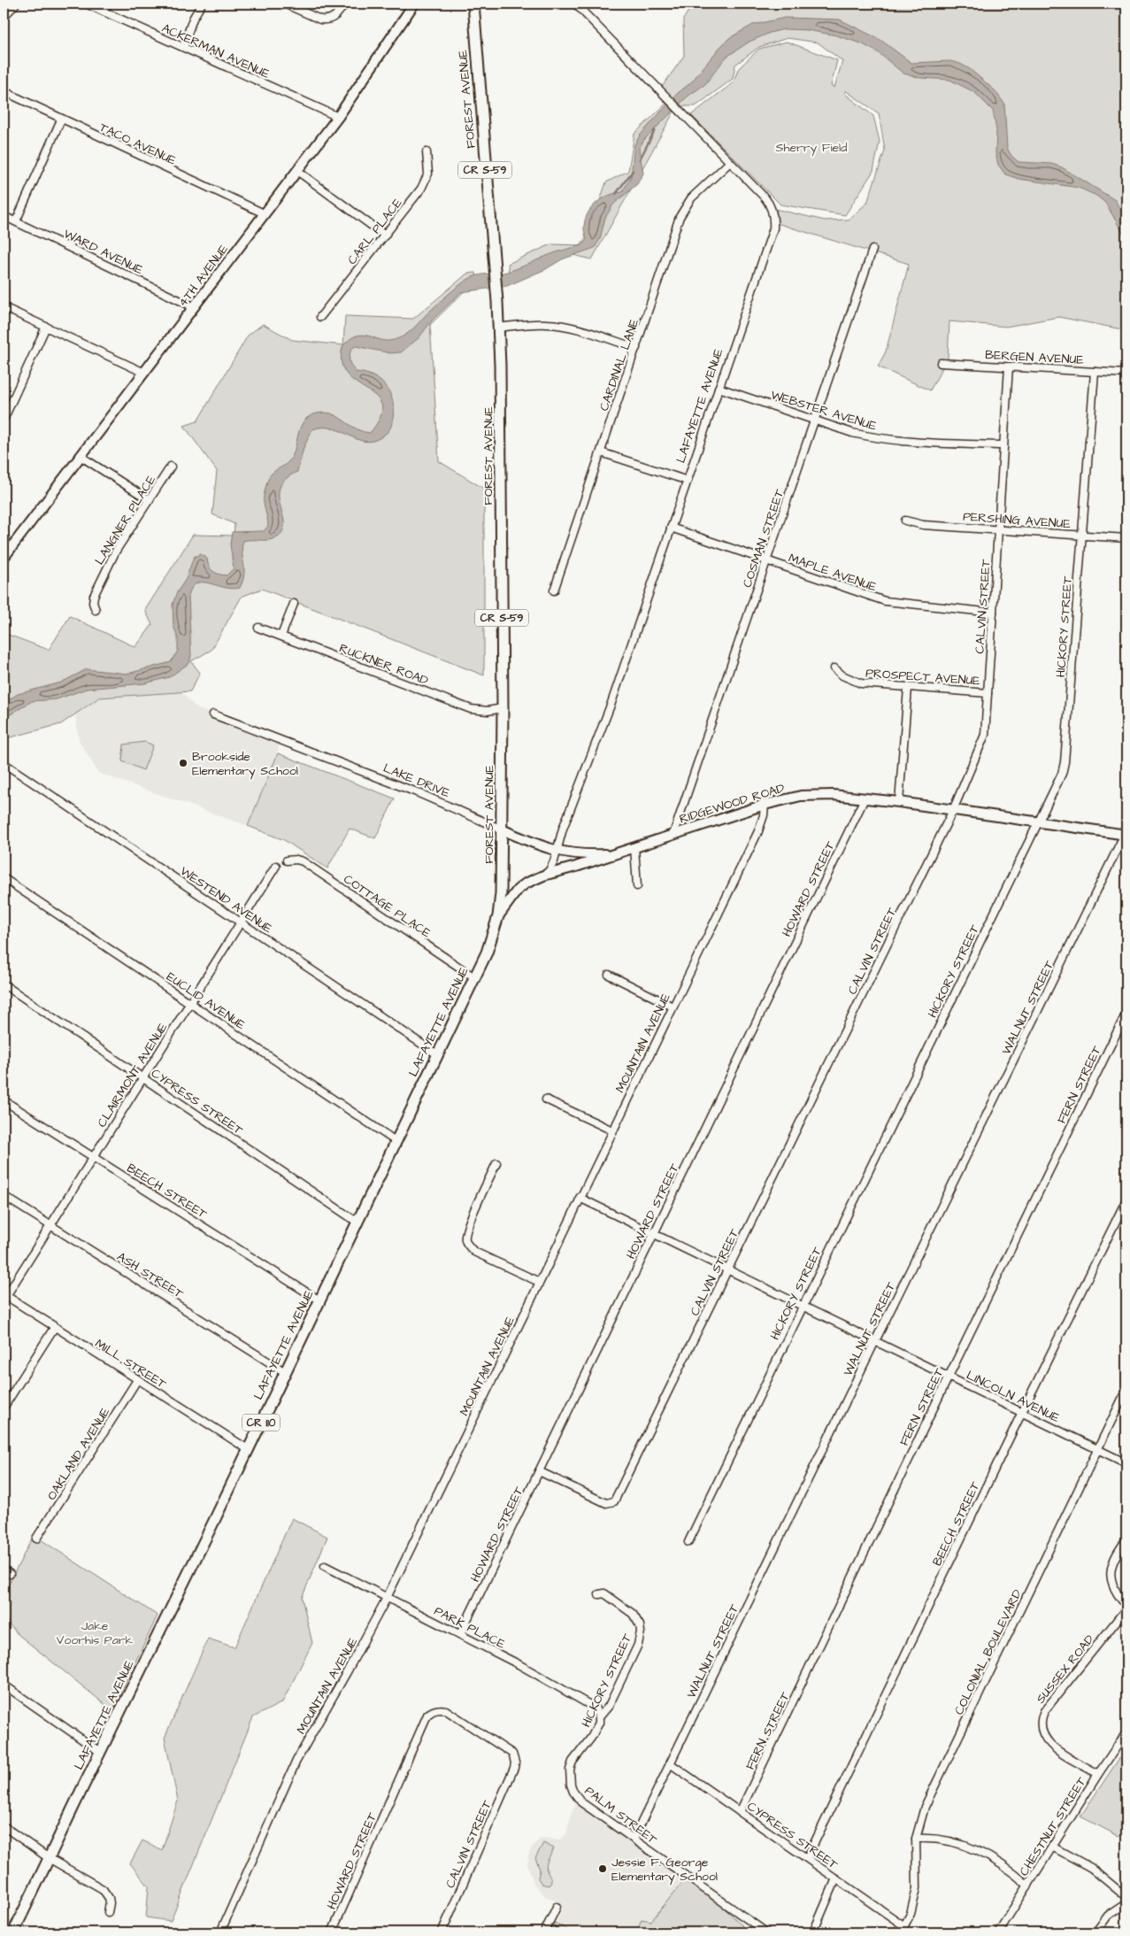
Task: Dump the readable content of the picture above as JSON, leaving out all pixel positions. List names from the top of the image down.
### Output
{
  "streets": {
    "main road": [
      "FOREST AVENUE",
      "CR S-59",
      "4TH AVENUE",
      "LAFAYETTE AVENUE",
      "LAKE DRIVE",
      "RIDGEWOOD ROAD",
      "CR 110"
    ],
    "street": [
      "ACKERMAN AVENUE",
      "TACO AVENUE",
      "CARL PLACE",
      "WARD AVENUE",
      "BERGEN AVENUE",
      "CARDINAL LANE",
      "WEBSTER AVENUE",
      "LANGNER PLACE",
      "PERSHING AVENUE",
      "COSMAN STREET",
      "MAPLE AVENUE",
      "CALVIN STREET",
      "HICKORY STREET",
      "RUCKNER ROAD",
      "PROSPECT AVENUE",
      "HOWARD STREET",
      "WESTEND AVENUE",
      "COTTAGE PLACE",
      "EUCLID AVENUE",
      "WALNUT STREET",
      "MOUNTAIN AVENUE",
      "CLAIRMONT AVENUE",
      "FERN STREET",
      "CYPRESS STREET",
      "BEECH STREET",
      "ASH STREET",
      "MILL STREET",
      "LINCOLN AVENUE",
      "OAKLAND AVENUE",
      "PARK PLACE",
      "COLONIAL BOULEVARD",
      "SUSSEX ROAD",
      "PALM STREET",
      "CHESTNUT STREET"
    ]
  },
  "crossings": [
    ["ACKERMAN AVENUE", "4TH AVENUE"],
    ["FOREST AVENUE", "LAFAYETTE AVENUE"],
    ["FOREST AVENUE", "RUCKNER ROAD"],
    ["FOREST AVENUE", "LAKE DRIVE"],
    ["FOREST AVENUE", "RIDGEWOOD ROAD"],
    ["TACO AVENUE", "4TH AVENUE"],
    ["WARD AVENUE", "4TH AVENUE"],
    ["BERGEN AVENUE", "CALVIN STREET"],
    ["BERGEN AVENUE", "HICKORY STREET"],
    ["CARDINAL LANE", "LAFAYETTE AVENUE"],
    ["LAFAYETTE AVENUE", "WEBSTER AVENUE"],
    ["LAFAYETTE AVENUE", "MAPLE AVENUE"],
    ["LAFAYETTE AVENUE", "LAKE DRIVE"],
    ["LAFAYETTE AVENUE", "RIDGEWOOD ROAD"],
    ["LAFAYETTE AVENUE", "WESTEND AVENUE"],
    ["LAFAYETTE AVENUE", "COTTAGE PLACE"],
    ["LAFAYETTE AVENUE", "EUCLID AVENUE"],
    ["LAFAYETTE AVENUE", "CYPRESS STREET"],
    ["LAFAYETTE AVENUE", "BEECH STREET"],
    ["LAFAYETTE AVENUE", "ASH STREET"],
    ["LAFAYETTE AVENUE", "MILL STREET"],
    ["WEBSTER AVENUE", "COSMAN STREET"],
    ["WEBSTER AVENUE", "CALVIN STREET"],
    ["PERSHING AVENUE", "CALVIN STREET"],
    ["PERSHING AVENUE", "HICKORY STREET"],
    ["COSMAN STREET", "MAPLE AVENUE"],
    ["COSMAN STREET", "RIDGEWOOD ROAD"],
    ["MAPLE AVENUE", "CALVIN STREET"],
    ["CALVIN STREET", "PROSPECT AVENUE"],
    ["CALVIN STREET", "RIDGEWOOD ROAD"],
    ["CALVIN STREET", "HOWARD STREET"],
    ["CALVIN STREET", "LINCOLN AVENUE"],
    ["HICKORY STREET", "RIDGEWOOD ROAD"],
    ["HICKORY STREET", "LINCOLN AVENUE"],
    ["HICKORY STREET", "PARK PLACE"],
    ["HICKORY STREET", "PALM STREET"],
    ["LAKE DRIVE", "RIDGEWOOD ROAD"],
    ["RIDGEWOOD ROAD", "HOWARD STREET"],
    ["RIDGEWOOD ROAD", "WALNUT STREET"],
    ["RIDGEWOOD ROAD", "MOUNTAIN AVENUE"],
    ["HOWARD STREET", "LINCOLN AVENUE"],
    ["HOWARD STREET", "PARK PLACE"],
    ["WESTEND AVENUE", "CLAIRMONT AVENUE"],
    ["EUCLID AVENUE", "CLAIRMONT AVENUE"],
    ["WALNUT STREET", "CYPRESS STREET"],
    ["WALNUT STREET", "LINCOLN AVENUE"],
    ["WALNUT STREET", "PALM STREET"],
    ["MOUNTAIN AVENUE", "LINCOLN AVENUE"],
    ["MOUNTAIN AVENUE", "PARK PLACE"],
    ["CLAIRMONT AVENUE", "CYPRESS STREET"],
    ["CLAIRMONT AVENUE", "BEECH STREET"],
    ["CLAIRMONT AVENUE", "ASH STREET"],
    ["CLAIRMONT AVENUE", "MILL STREET"],
    ["FERN STREET", "CYPRESS STREET"],
    ["FERN STREET", "LINCOLN AVENUE"],
    ["CYPRESS STREET", "BEECH STREET"],
    ["CYPRESS STREET", "COLONIAL BOULEVARD"],
    ["BEECH STREET", "LINCOLN AVENUE"],
    ["MILL STREET", "OAKLAND AVENUE"],
    ["LINCOLN AVENUE", "COLONIAL BOULEVARD"],
    ["SUSSEX ROAD", "CHESTNUT STREET"]
  ],
  "parks": ["Sherry Field", "Jake Voorhis Park"],
  "places": ["Brookside Elementary School", "Jessie F. George Elementary School"]
}
